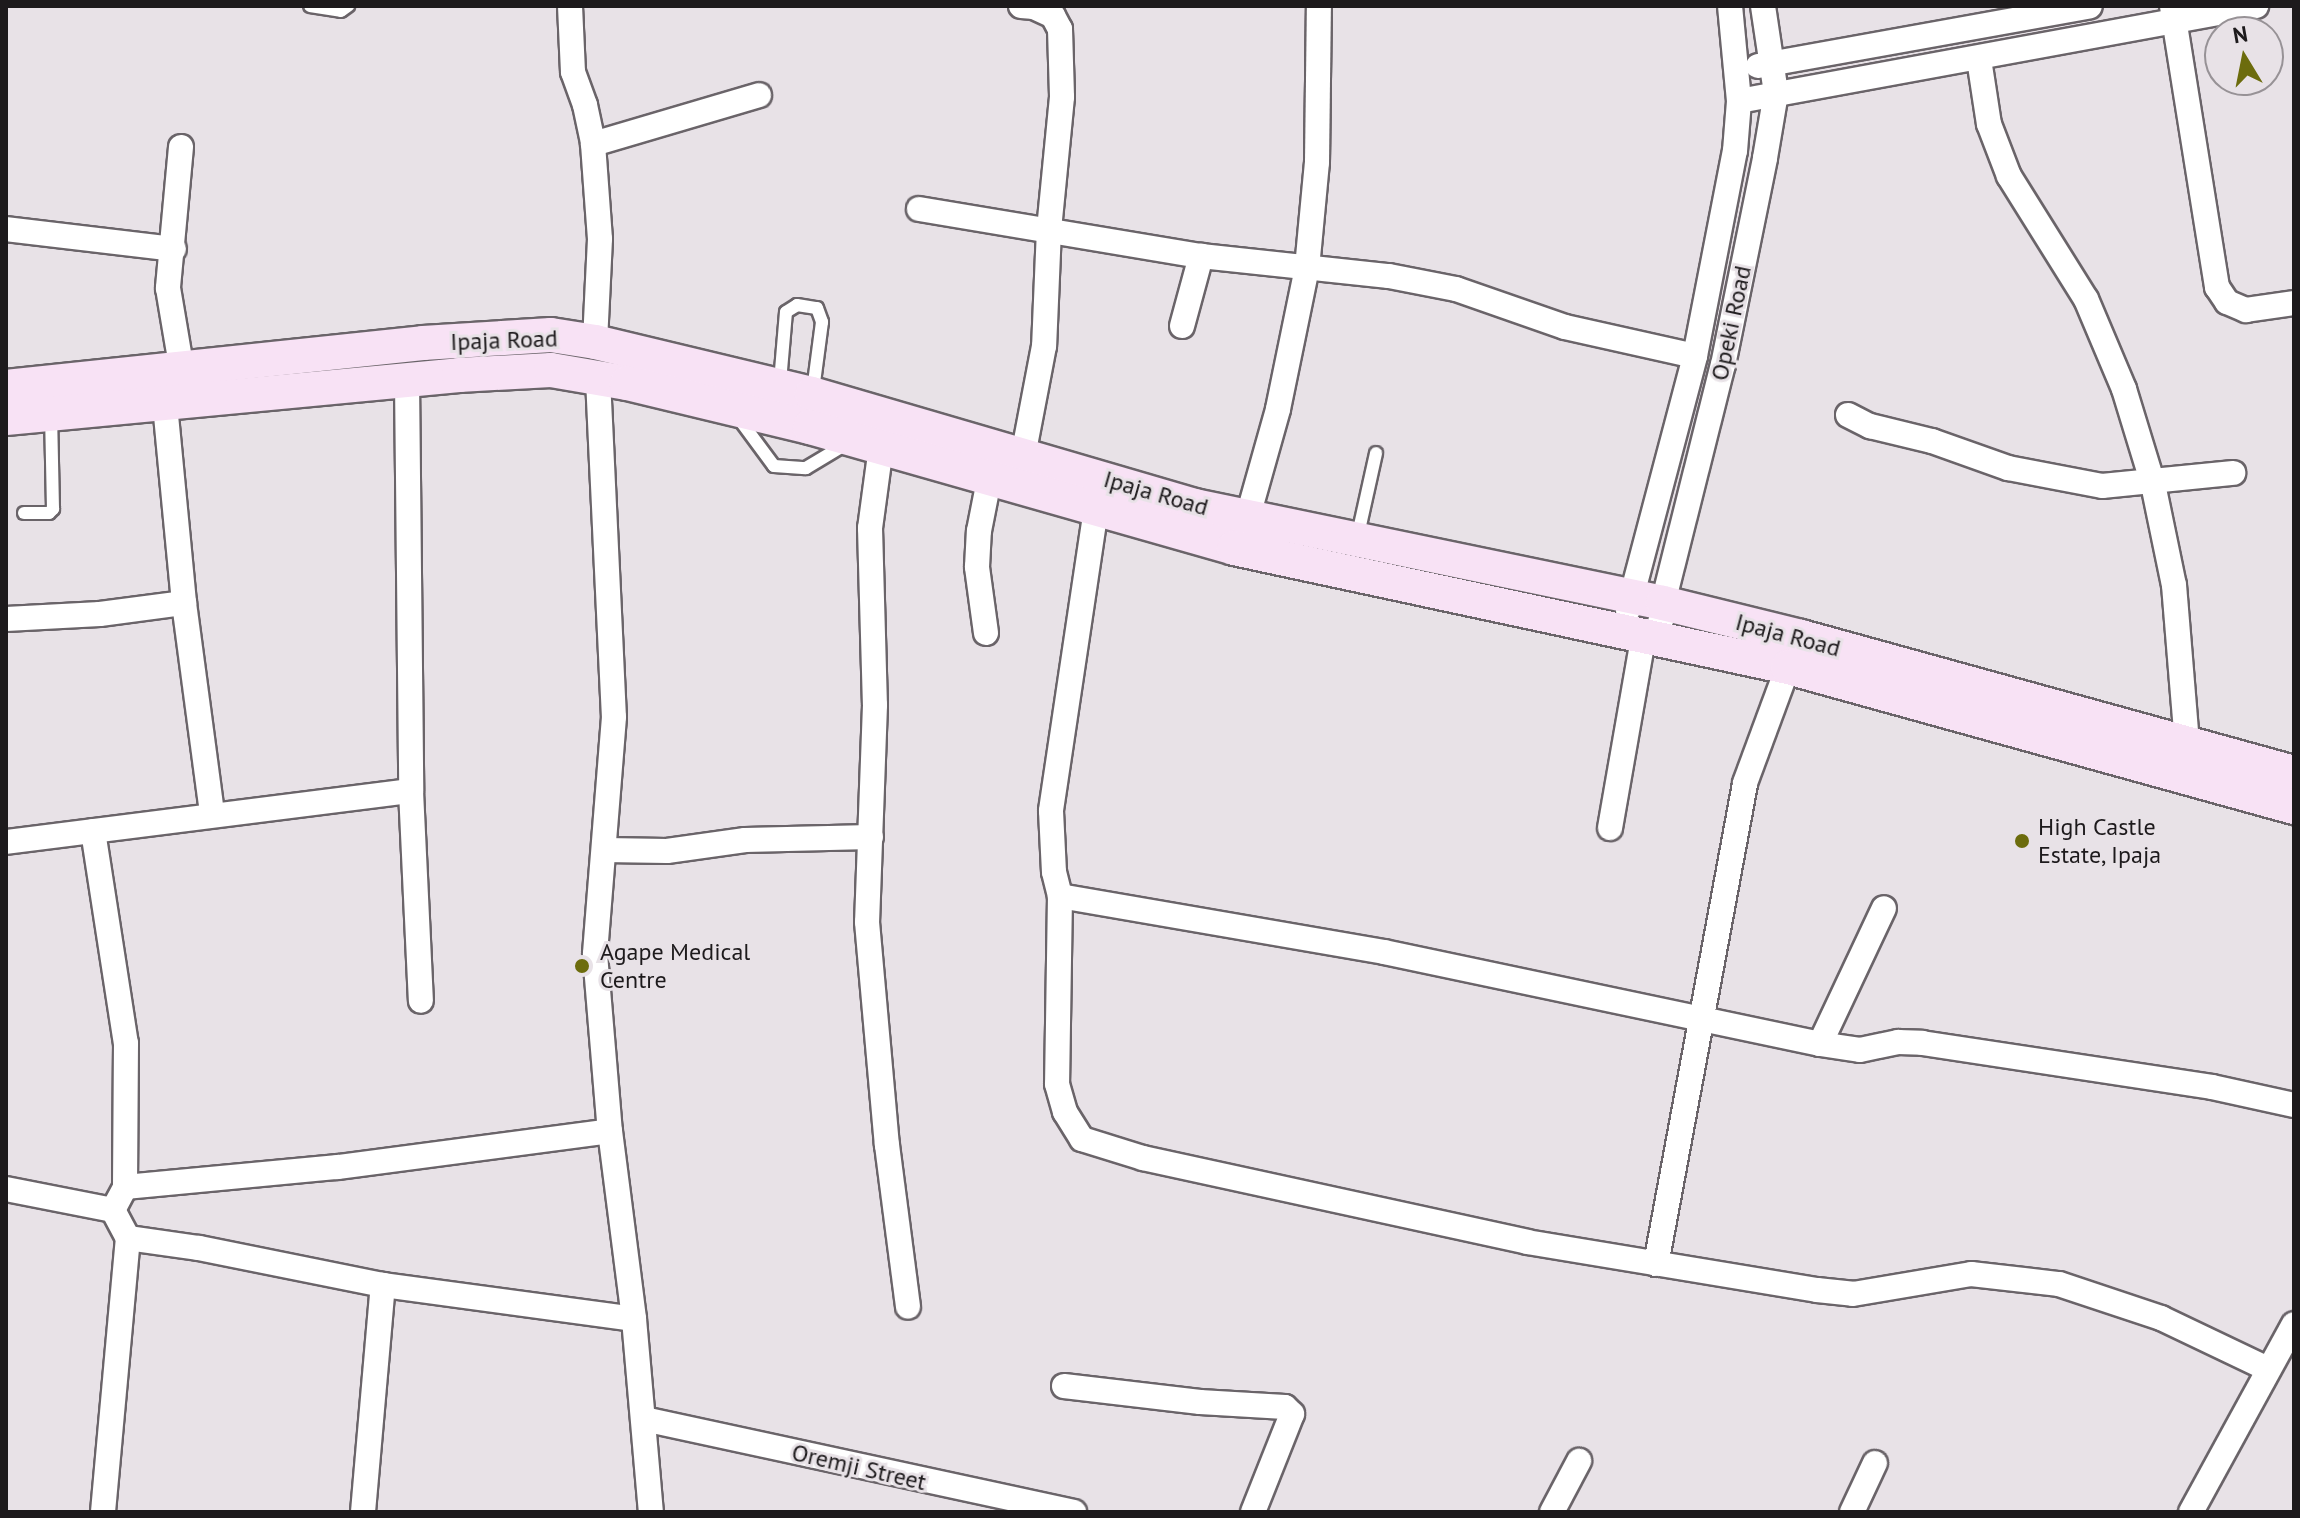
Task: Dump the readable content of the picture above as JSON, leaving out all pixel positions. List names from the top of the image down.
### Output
{
  "streets": {
    "main road": ["Ipaja Road"],
    "street": ["Opeki Road", "Oremji Street"]
  },
  "crossings": [
    ["Opeki Road", "Ipaja Road"]
  ],
  "places": ["High Castle Estate, Ipaja", "Agape Medical Centre"],
  "north": "top"
}
